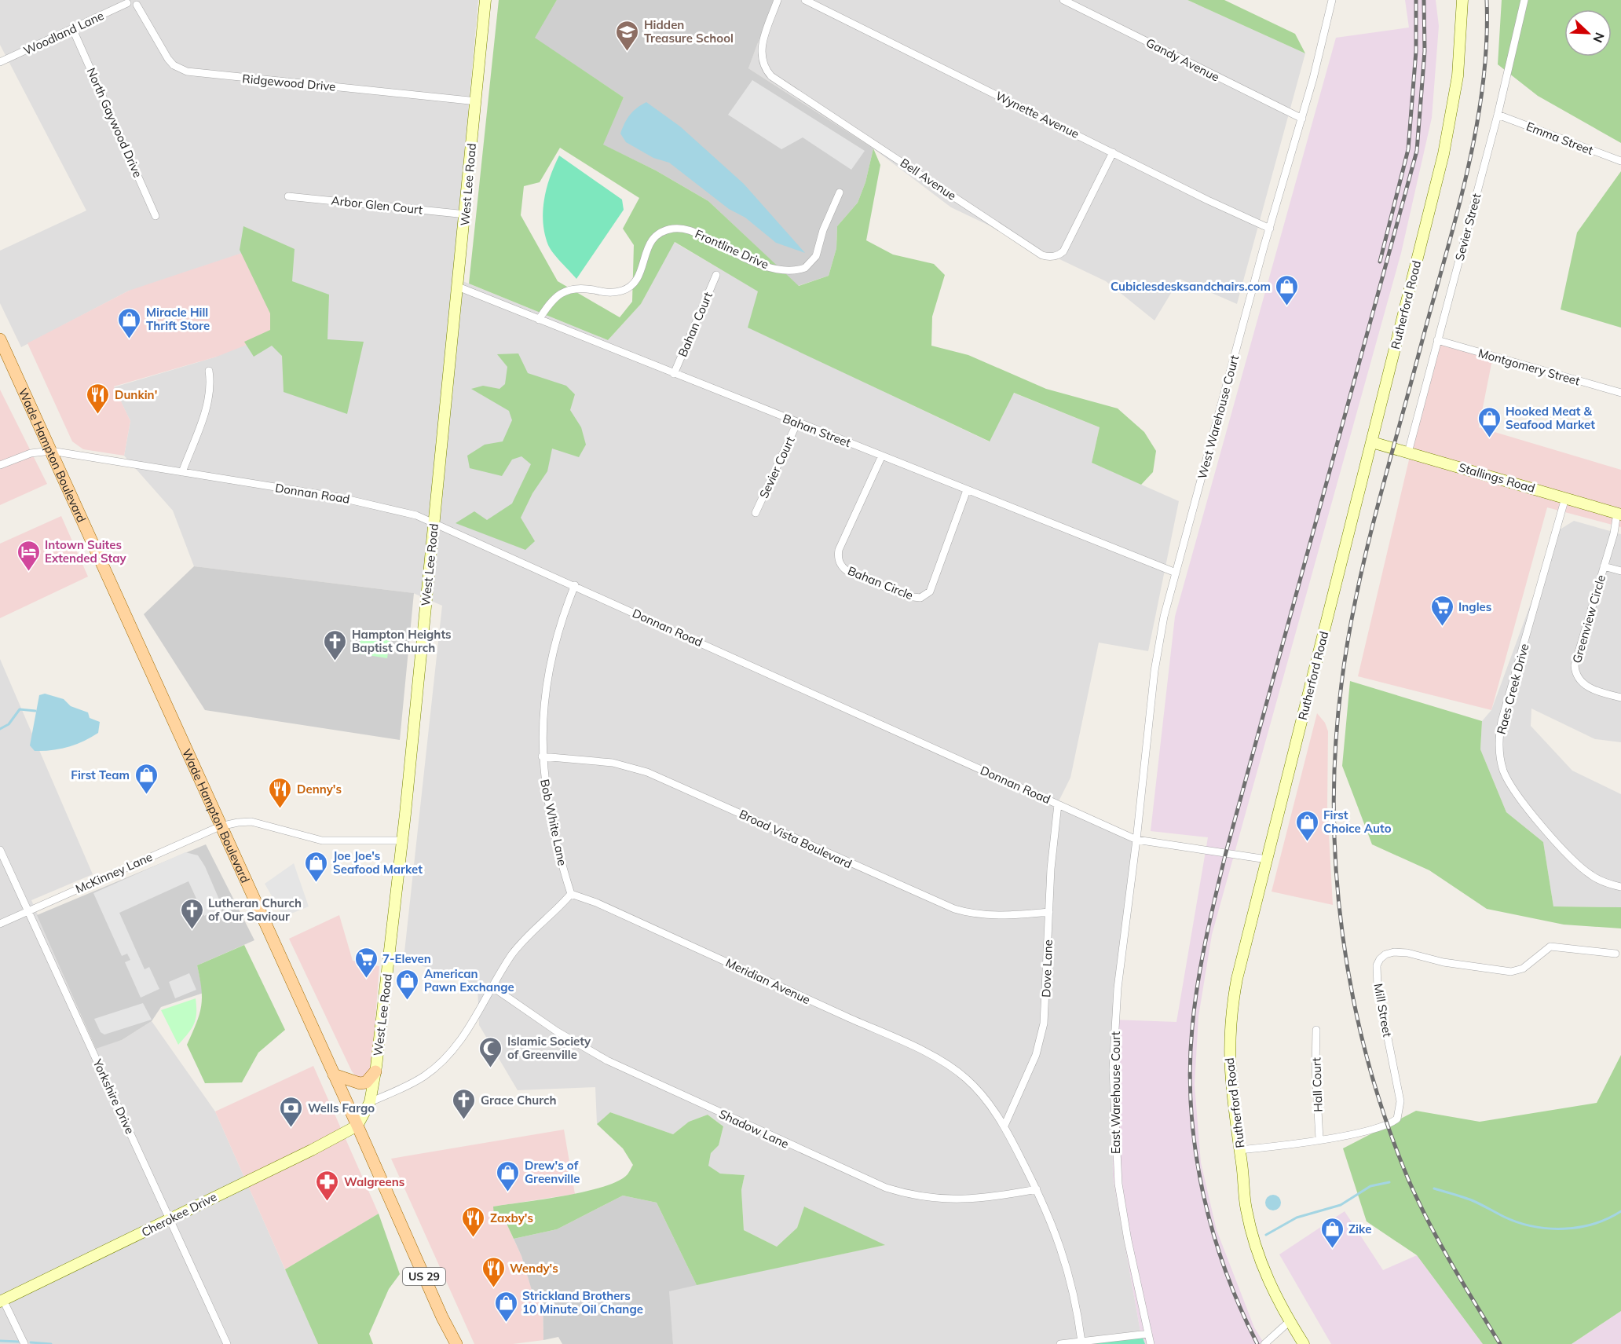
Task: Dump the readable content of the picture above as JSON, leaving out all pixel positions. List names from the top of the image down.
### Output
{
  "streets": {
    "main road": ["Wade Hampton Boulevard", "US 29"],
    "street": [
      "Woodland Lane",
      "Gandy Avenue",
      "Ridgewood Drive",
      "Wynette Avenue",
      "North Gaywood Drive",
      "Emma Street",
      "Bell Avenue",
      "West Lee Road",
      "Arbor Glen Court",
      "Sevier Street",
      "Frontline Drive",
      "Rutherford Road",
      "Bahan Court",
      "Montgomery Street",
      "West Warehouse Court",
      "Bahan Street",
      "Sevier Court",
      "Stallings Road",
      "Donnan Road",
      "Bahan Circle",
      "Greenview Circle",
      "Raes Creek Drive",
      "Bob White Lane",
      "Broad Vista Boulevard",
      "McKinney Lane",
      "Dove Lane",
      "Meridian Avenue",
      "Mill Street",
      "Hall Court",
      "East Warehouse Court",
      "Yorkshire Drive",
      "Shadow Lane",
      "Cherokee Drive"
    ]
  },
  "crossings": [
    ["Woodland Lane", "North Gaywood Drive"],
    ["Gandy Avenue", "West Warehouse Court"],
    ["Ridgewood Drive", "West Lee Road"],
    ["Wynette Avenue", "Bell Avenue"],
    ["Wynette Avenue", "West Warehouse Court"],
    ["Emma Street", "Sevier Street"],
    ["West Lee Road", "Arbor Glen Court"],
    ["West Lee Road", "Bahan Street"],
    ["West Lee Road", "Wade Hampton Boulevard"],
    ["West Lee Road", "Donnan Road"],
    ["West Lee Road", "Cherokee Drive"],
    ["Sevier Street", "Montgomery Street"],
    ["Sevier Street", "Stallings Road"],
    ["Frontline Drive", "Bahan Street"],
    ["Rutherford Road", "Stallings Road"],
    ["Rutherford Road", "Donnan Road"],
    ["Rutherford Road", "Mill Street"],
    ["Bahan Court", "Bahan Street"],
    ["West Warehouse Court", "Bahan Street"],
    ["West Warehouse Court", "Donnan Road"],
    ["West Warehouse Court", "East Warehouse Court"],
    ["Bahan Street", "Sevier Court"],
    ["Bahan Street", "Bahan Circle"],
    ["Wade Hampton Boulevard", "Donnan Road"],
    ["Wade Hampton Boulevard", "McKinney Lane"],
    ["Wade Hampton Boulevard", "Cherokee Drive"],
    ["Stallings Road", "Greenview Circle"],
    ["Stallings Road", "Raes Creek Drive"],
    ["Donnan Road", "Bob White Lane"],
    ["Donnan Road", "Dove Lane"],
    ["Donnan Road", "East Warehouse Court"],
    ["Bob White Lane", "Broad Vista Boulevard"],
    ["Bob White Lane", "Meridian Avenue"],
    ["Broad Vista Boulevard", "Dove Lane"],
    ["McKinney Lane", "Yorkshire Drive"],
    ["Dove Lane", "Meridian Avenue"],
    ["Meridian Avenue", "Shadow Lane"],
    ["Mill Street", "Hall Court"],
    ["Yorkshire Drive", "Cherokee Drive"]
  ],
  "places": {
    "school or university": ["Hidden Treasure School"],
    "shop": [
      "Cubiclesdesksandchairs.com",
      "Miracle Hill Thrift Store",
      "Hooked Meat & Seafood Market",
      "First Team",
      "First Choice Auto",
      "Joe Joe's Seafood Market",
      "American Pawn Exchange",
      "Drew's of Greenville",
      "Zike",
      "Strickland Brothers 10 Minute Oil Change"
    ],
    "restaurant": [
      "Dunkin'",
      "Denny's",
      "Zaxby's",
      "Wendy's"
    ],
    "hotel": ["Intown Suites Extended Stay"],
    "supermarket": ["Ingles", "7-Eleven"],
    "church": ["Hampton Heights Baptist Church", "Lutheran Church of Our Saviour", "Grace Church"],
    "mosque": ["Islamic Society of Greenville"],
    "bank": ["Wells Fargo"],
    "pharmacy": ["Walgreens"]
  },
  "north": "bottom right"
}
